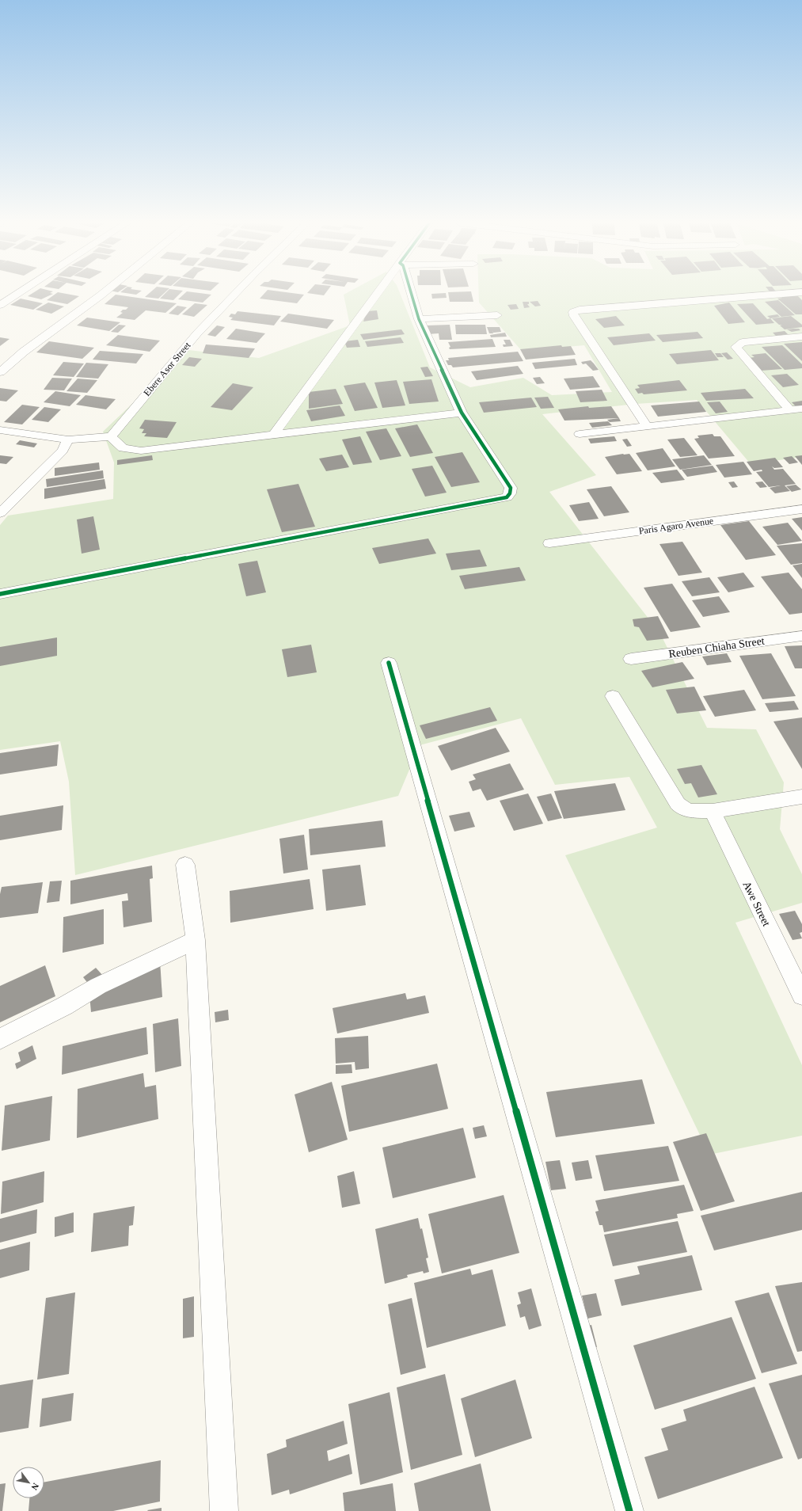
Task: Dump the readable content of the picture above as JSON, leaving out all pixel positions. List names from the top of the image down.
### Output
{
  "streets": {
    "street": [
      "Ebere Asor Street",
      "Paris Agaro Avenue",
      "Reuben Chiaha Street",
      "Awe Street"
    ]
  },
  "north": "bottom right"
}
